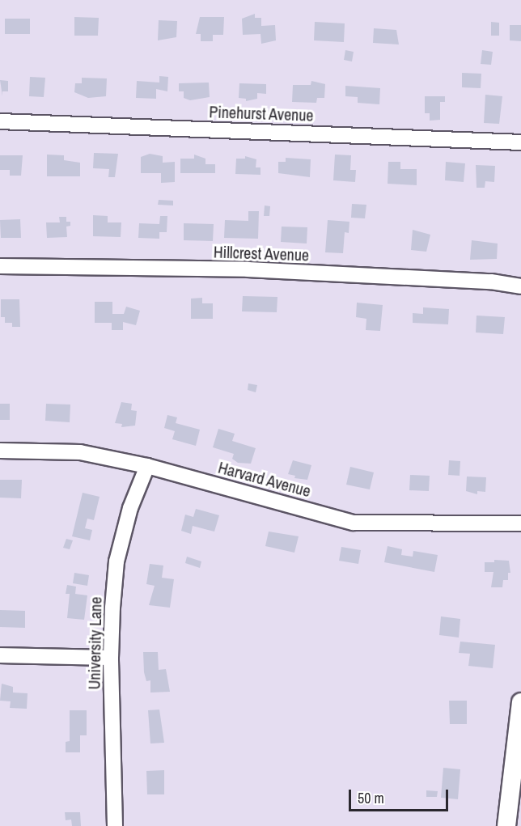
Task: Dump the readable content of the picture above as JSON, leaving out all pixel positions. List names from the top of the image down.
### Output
{
  "streets": {
    "street": [
      "Pinehurst Avenue",
      "Hillcrest Avenue",
      "Harvard Avenue",
      "University Lane"
    ]
  },
  "crossings": [
    ["Harvard Avenue", "University Lane"]
  ],
  "scale_bar": "50 m"
}
